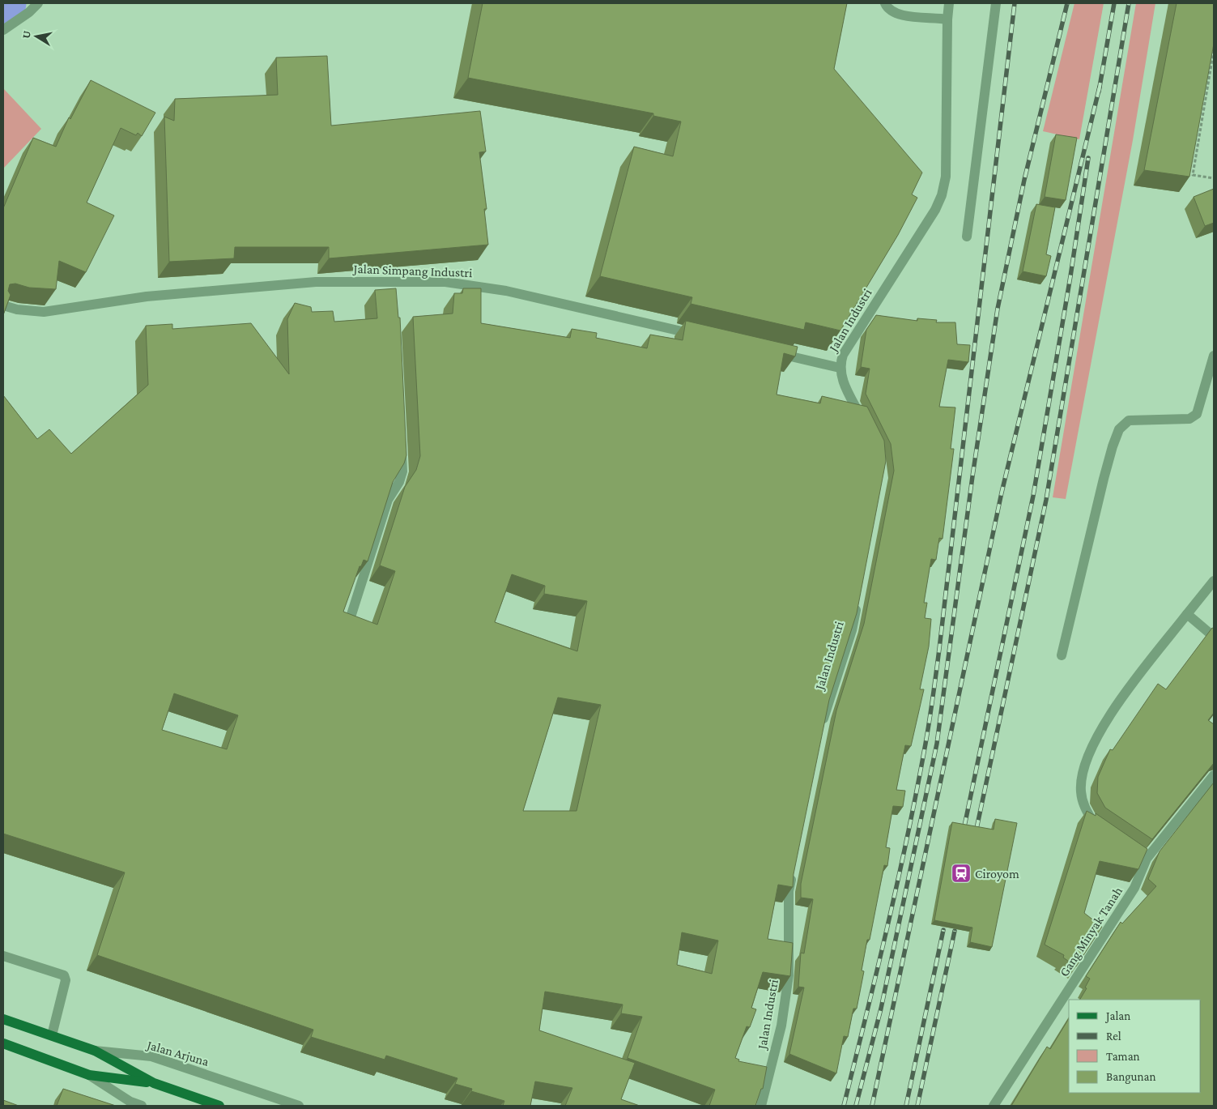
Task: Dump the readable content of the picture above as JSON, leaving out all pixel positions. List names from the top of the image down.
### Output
{
  "streets": {
    "main road": ["Jalan Arjuna"],
    "street": ["Jalan Simpang Industri", "Jalan Industri", "Gang Minyak Tanah"]
  },
  "places": {
    "station": ["Ciroyom"]
  },
  "legend": [
    "Jalan",
    "Rel",
    "Taman",
    "Bangunan"
  ],
  "north": "left"
}
